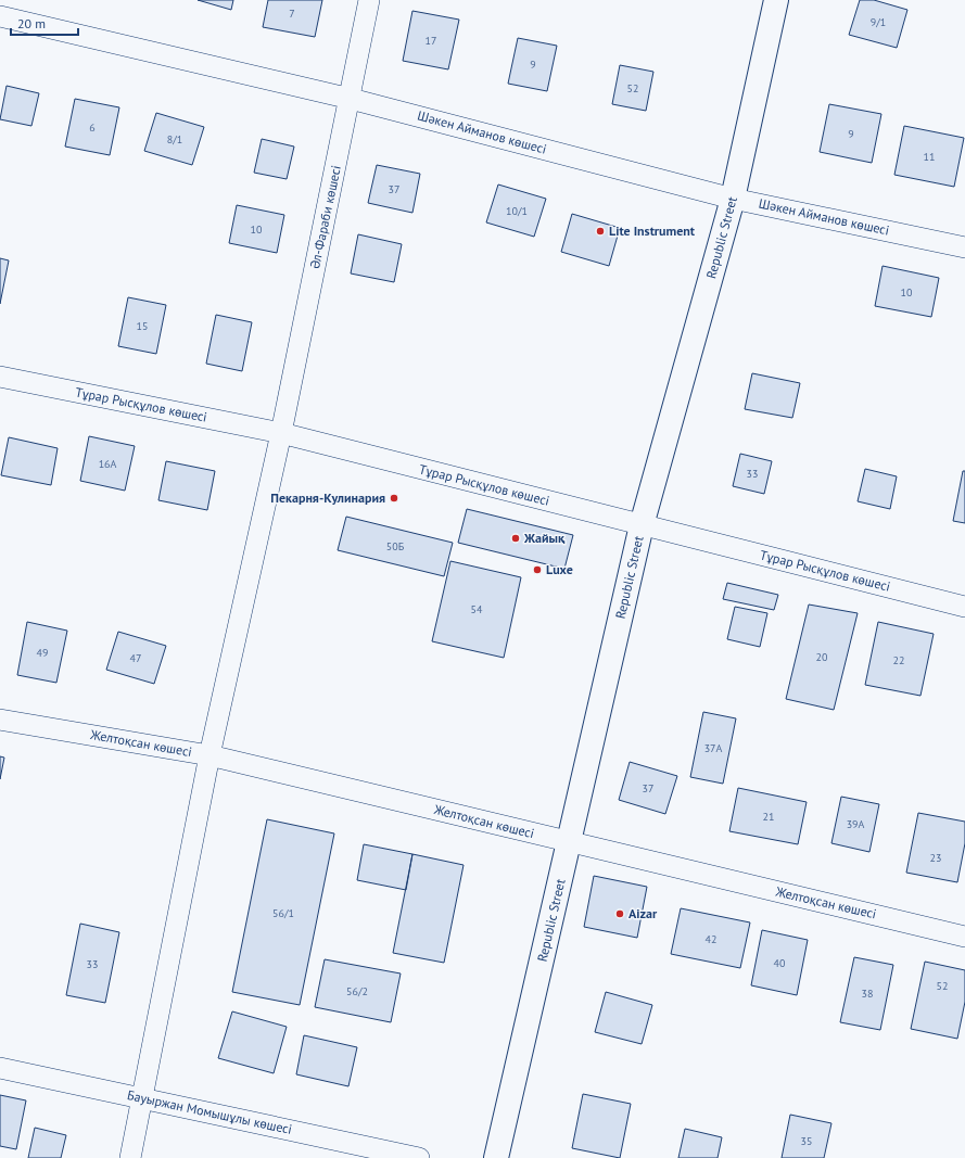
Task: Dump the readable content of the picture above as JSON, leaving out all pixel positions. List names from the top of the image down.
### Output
{
  "streets": {
    "street": [
      "Шәкен Айманов көшесі",
      "Әл-Фараби көшесі",
      "Republic Street",
      "Тұрар Рысқұлов көшесі",
      "Желтоқсан көшесі",
      "Бауыржан Момышұлы көшесі"
    ]
  },
  "crossings": [
    ["Шәкен Айманов көшесі", "Әл-Фараби көшесі"],
    ["Шәкен Айманов көшесі", "Republic Street"],
    ["Әл-Фараби көшесі", "Тұрар Рысқұлов көшесі"],
    ["Әл-Фараби көшесі", "Желтоқсан көшесі"],
    ["Әл-Фараби көшесі", "Бауыржан Момышұлы көшесі"],
    ["Republic Street", "Тұрар Рысқұлов көшесі"],
    ["Republic Street", "Желтоқсан көшесі"]
  ],
  "places": [
    "Lite Instrument",
    "Пекарня-Кулинария",
    "Жайық",
    "Luxe",
    "Aizar"
  ],
  "house_numbers": [
    "7",
    "9/1",
    "17",
    "9",
    "52",
    "6",
    "9",
    "8/1",
    "11",
    "37",
    "10/1",
    "10",
    "10",
    "15",
    "16А",
    "33",
    "50Б",
    "54",
    "49",
    "20",
    "47",
    "22",
    "37А",
    "37",
    "21",
    "39А",
    "23",
    "56/1",
    "42",
    "40",
    "33",
    "52",
    "56/2",
    "38",
    "35"
  ],
  "scale_bar": "20 m"
}
